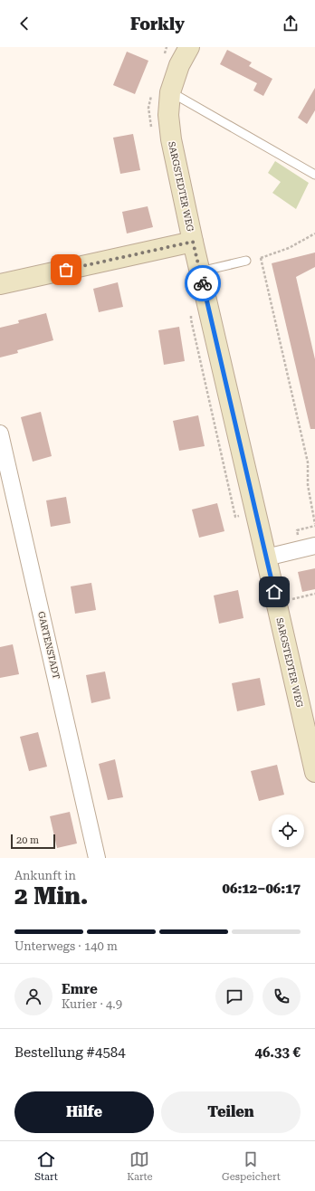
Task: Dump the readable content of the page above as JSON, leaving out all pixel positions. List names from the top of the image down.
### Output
{
  "streets": {
    "street": ["SARGSTEDTER WEG", "GARTENSTADT"]
  },
  "scale_bar": "20 m",
  "page": {
    "header": "Forkly",
    "scale": "20 m",
    "heading": ["2 Min.", "Ankunft in", "06:12–06:17"],
    "panel": [
      "Emre",
      "Kurier · 4.9",
      "Bestellung #4584",
      "46.33 €"
    ],
    "bar": "Unterwegs · 140 m",
    "buttons": ["Hilfe", "Teilen"],
    "tabs": ["Start", "Karte", "Gespeichert"]
  }
}
